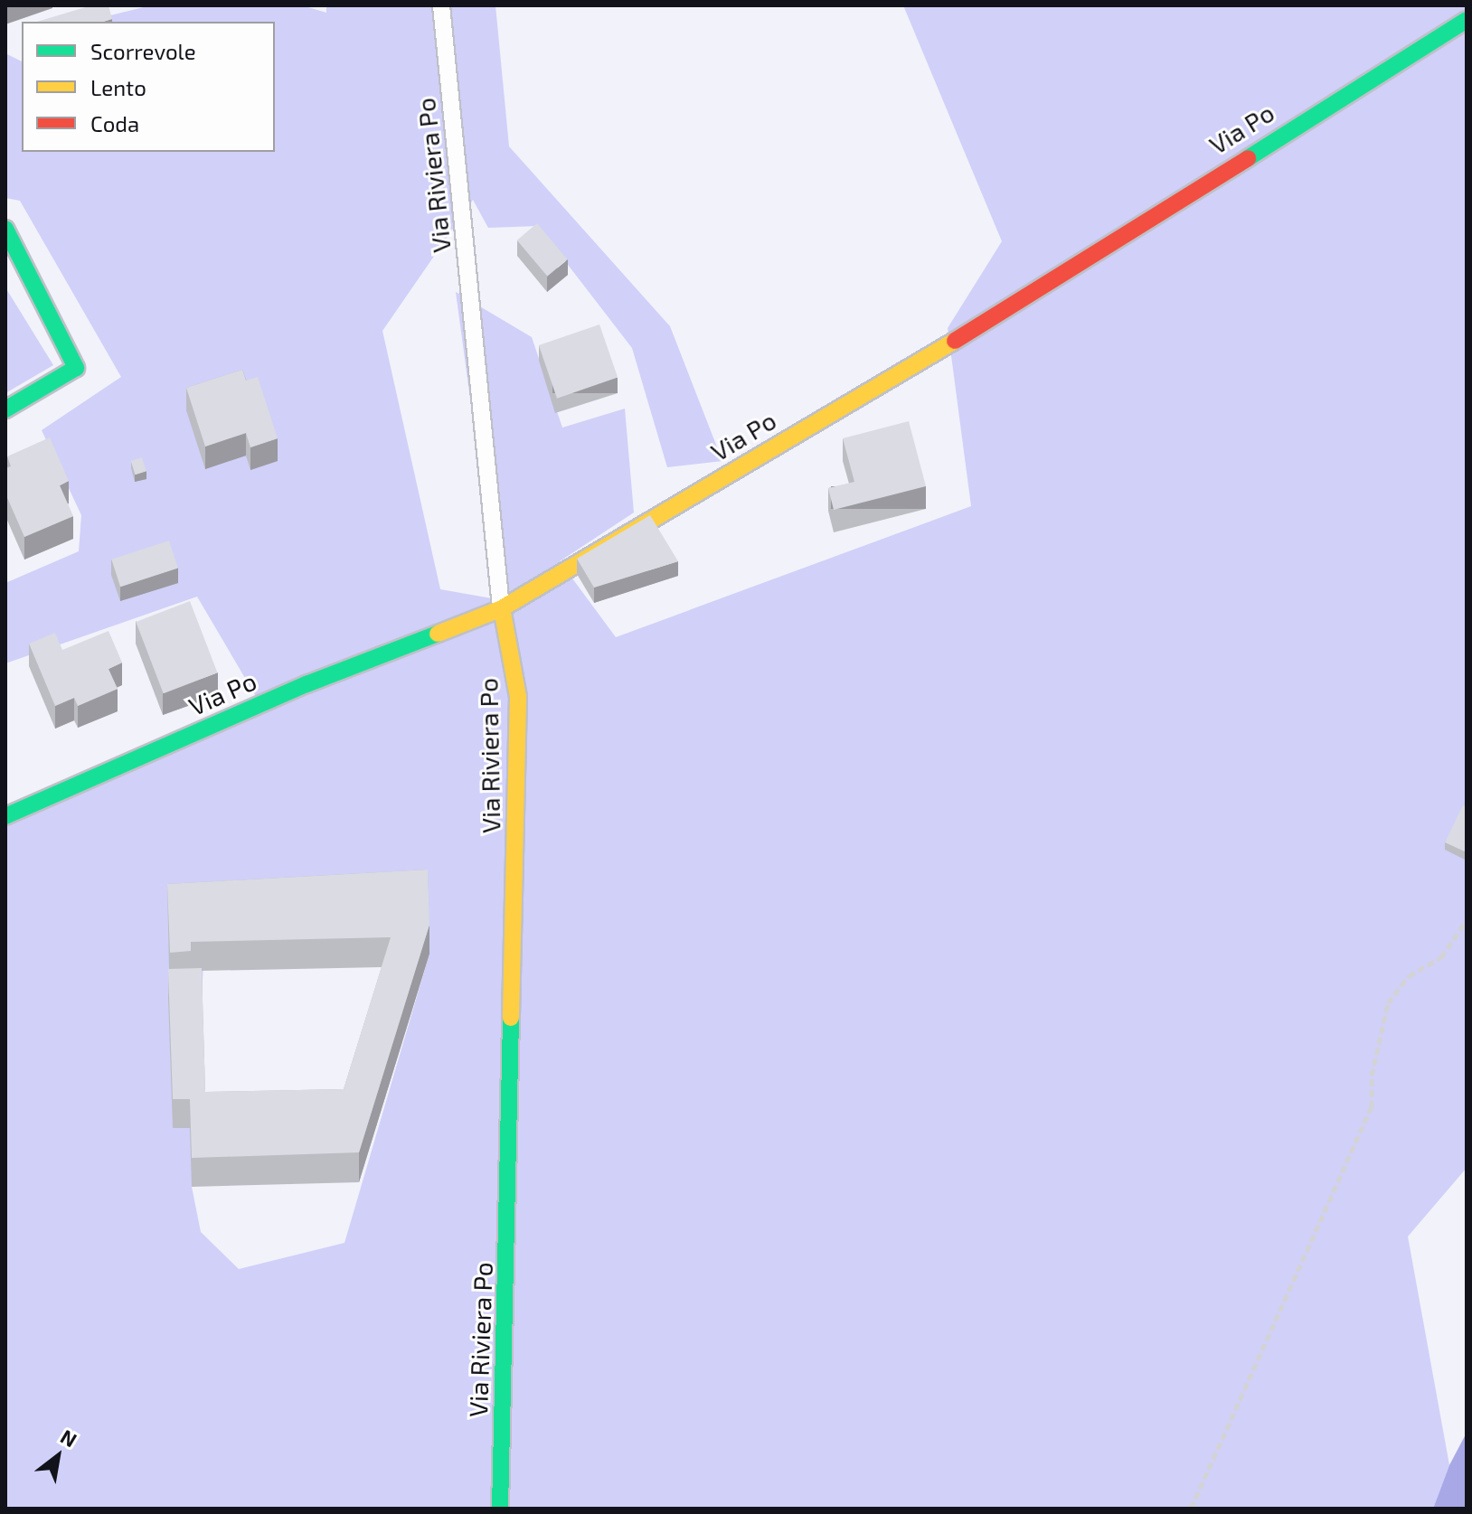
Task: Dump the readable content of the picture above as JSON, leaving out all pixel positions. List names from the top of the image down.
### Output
{
  "streets": {
    "street": ["Via Po", "Via Riviera Po"]
  },
  "crossings": [
    ["Via Po", "Via Riviera Po"]
  ],
  "legend": ["Scorrevole", "Lento", "Coda"],
  "north": "top right"
}
